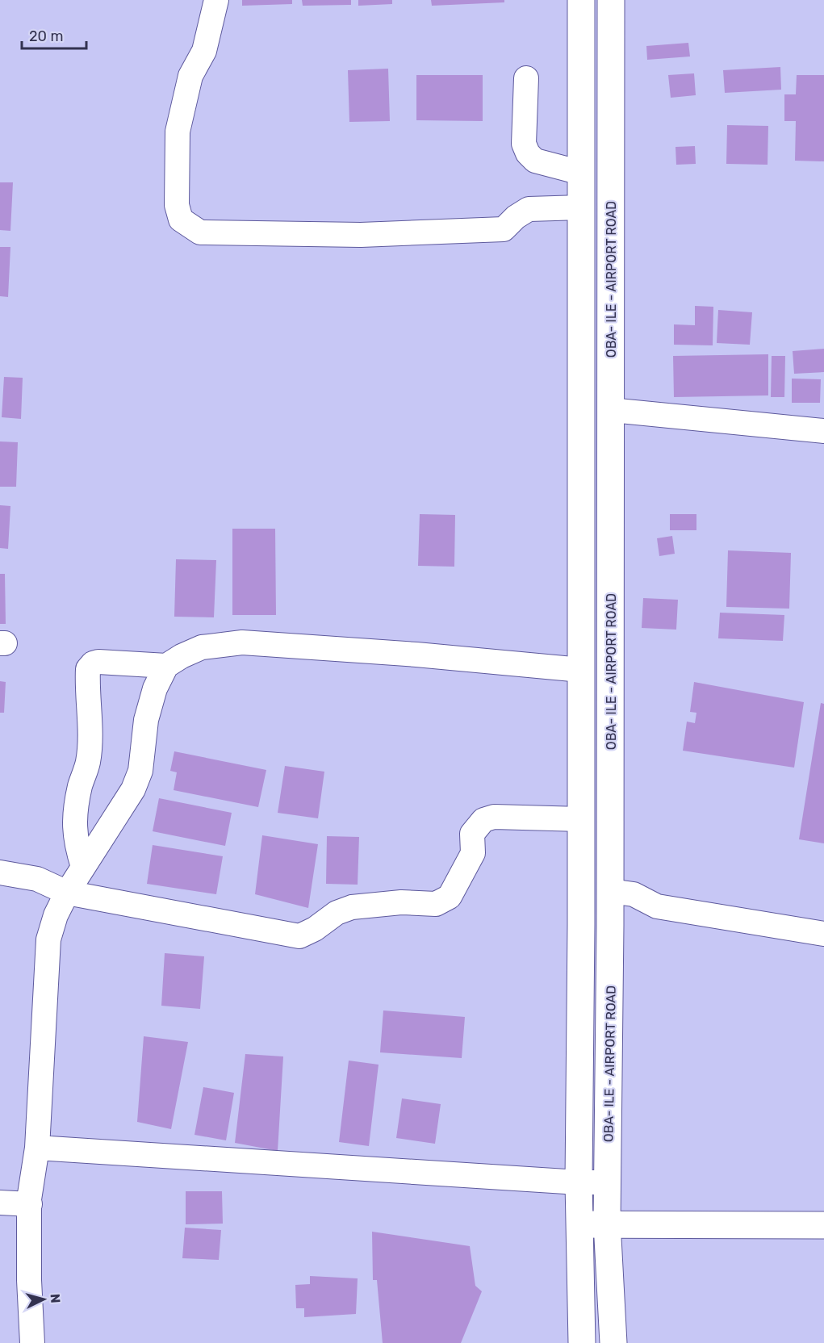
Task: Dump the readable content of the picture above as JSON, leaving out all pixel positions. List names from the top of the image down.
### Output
{
  "streets": {
    "main road": ["OBA- ILE - AIRPORT ROAD"]
  },
  "scale_bar": "20 m",
  "north": "right"
}
